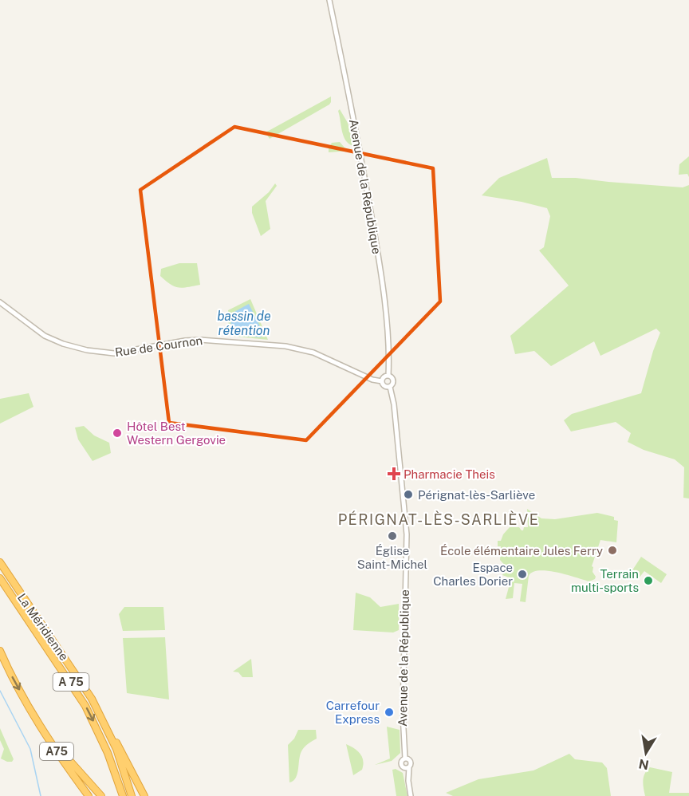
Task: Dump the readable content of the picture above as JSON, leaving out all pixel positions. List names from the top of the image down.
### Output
{
  "streets": {
    "highway": ["La Méridienne", "A 75", "A75"],
    "street": ["Avenue de la République", "Rue de Cournon"]
  },
  "crossings": [
    ["Avenue de la République", "Rue de Cournon"]
  ],
  "districts": ["PÉRIGNAT-LÈS-SARLIÈVE"],
  "water": ["bassin de rétention"],
  "places": {
    "other": [
      "Hôtel Best Western Gergovie",
      "Pérignat-lès-Sarliève",
      "Église Saint-Michel",
      "École élémentaire Jules Ferry",
      "Espace Charles Dorier",
      "Terrain multi-sports",
      "Carrefour Express"
    ],
    "health": ["Pharmacie Theis"]
  },
  "north": "bottom"
}
